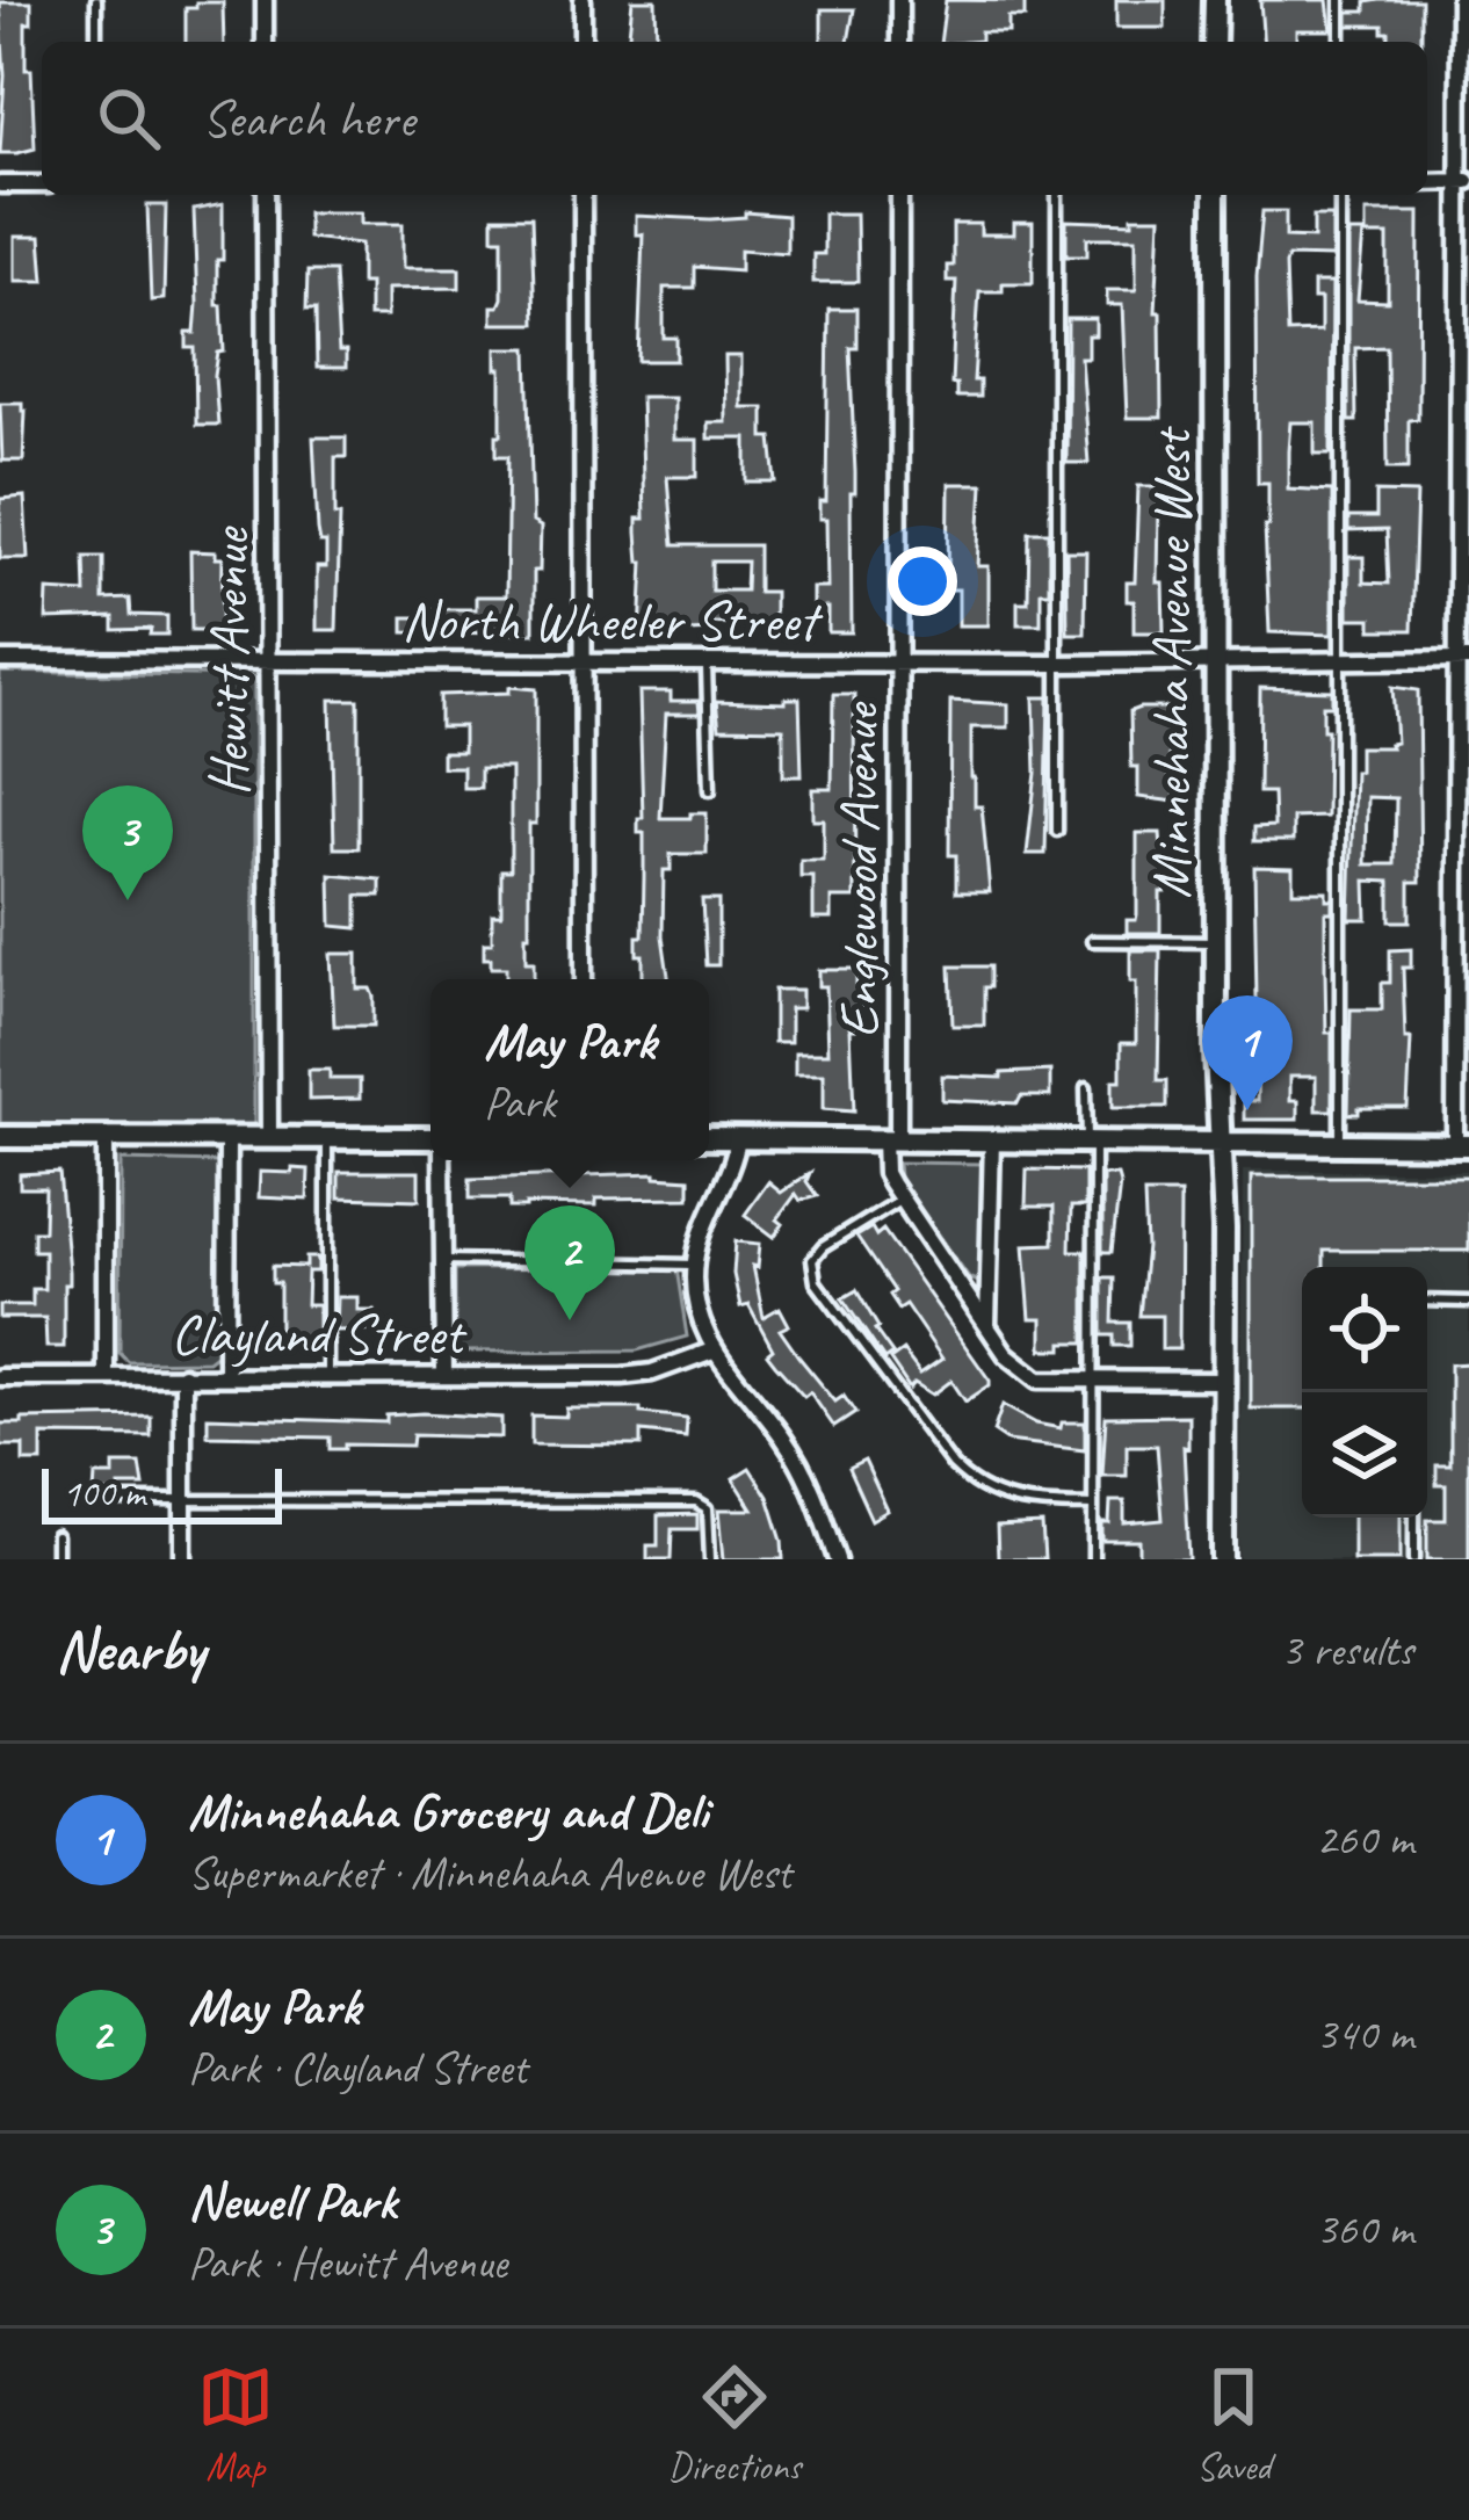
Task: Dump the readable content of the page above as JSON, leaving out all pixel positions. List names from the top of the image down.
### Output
{
  "streets": {
    "street": [
      "North Wheeler Street",
      "Hewitt Avenue",
      "Minnehaha Avenue West",
      "Englewood Avenue",
      "Clayland Street"
    ]
  },
  "crossings": [
    ["North Wheeler Street", "Hewitt Avenue"],
    ["North Wheeler Street", "Minnehaha Avenue West"],
    ["North Wheeler Street", "Englewood Avenue"],
    ["Minnehaha Avenue West", "Englewood Avenue"]
  ],
  "scale_bar": "100 m",
  "page": {
    "search": "Search here",
    "pins": ["3", "1", "2"],
    "popup": ["May Park", "Park"],
    "scale": "100 m",
    "heading": ["Nearby", "3 results"],
    "list": [
      {
        "mark": "1",
        "name": "Minnehaha Grocery and Deli",
        "note": "Supermarket · Minnehaha Avenue West",
        "value": "260 m"
      },
      {
        "mark": "2",
        "name": "May Park",
        "note": "Park · Clayland Street",
        "value": "340 m"
      },
      {
        "mark": "3",
        "name": "Newell Park",
        "note": "Park · Hewitt Avenue",
        "value": "360 m"
      }
    ],
    "nav": ["Map", "Directions", "Saved"]
  }
}
